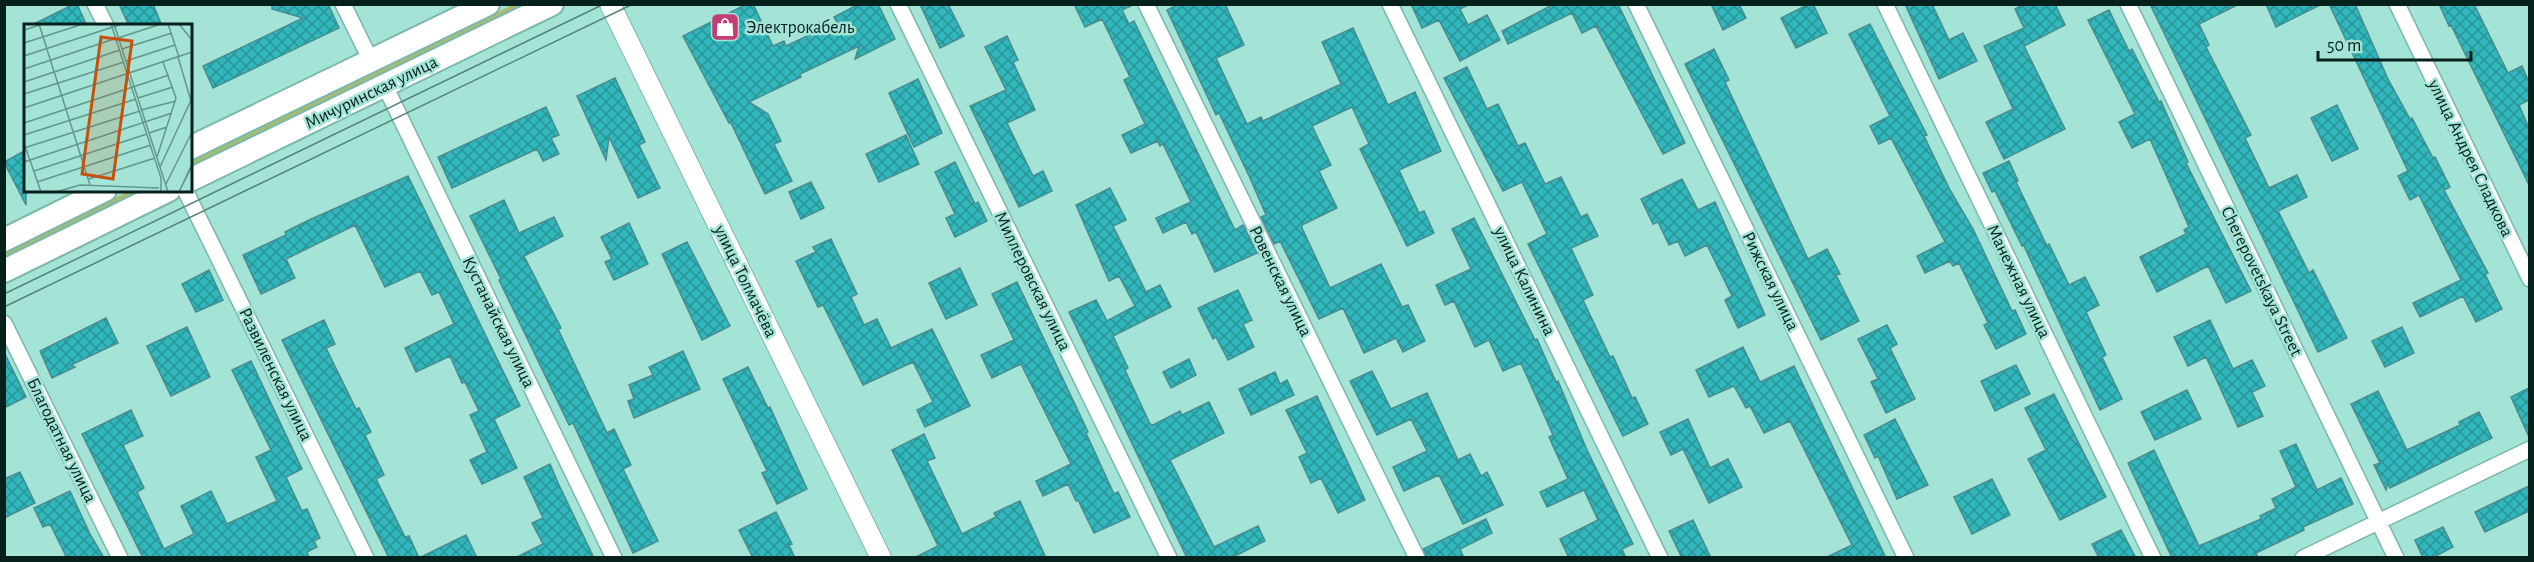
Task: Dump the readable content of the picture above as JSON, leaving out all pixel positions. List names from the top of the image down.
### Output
{
  "streets": {
    "main road": ["Мичуринская улица"],
    "street": [
      "улица Андрея Сладкова",
      "улица Толмачёва",
      "Миллеровская улица",
      "Ровенская улица",
      "улица Калинина",
      "Рижская улица",
      "Манежная улица",
      "Cherepovetskaya Street",
      "Кустанайская улица",
      "Развиленская улица",
      "Благодатная улица"
    ]
  },
  "crossings": [
    ["Мичуринская улица", "Кустанайская улица"]
  ],
  "places": {
    "shop": ["Электрокабель"]
  },
  "scale_bar": "50 m"
}
